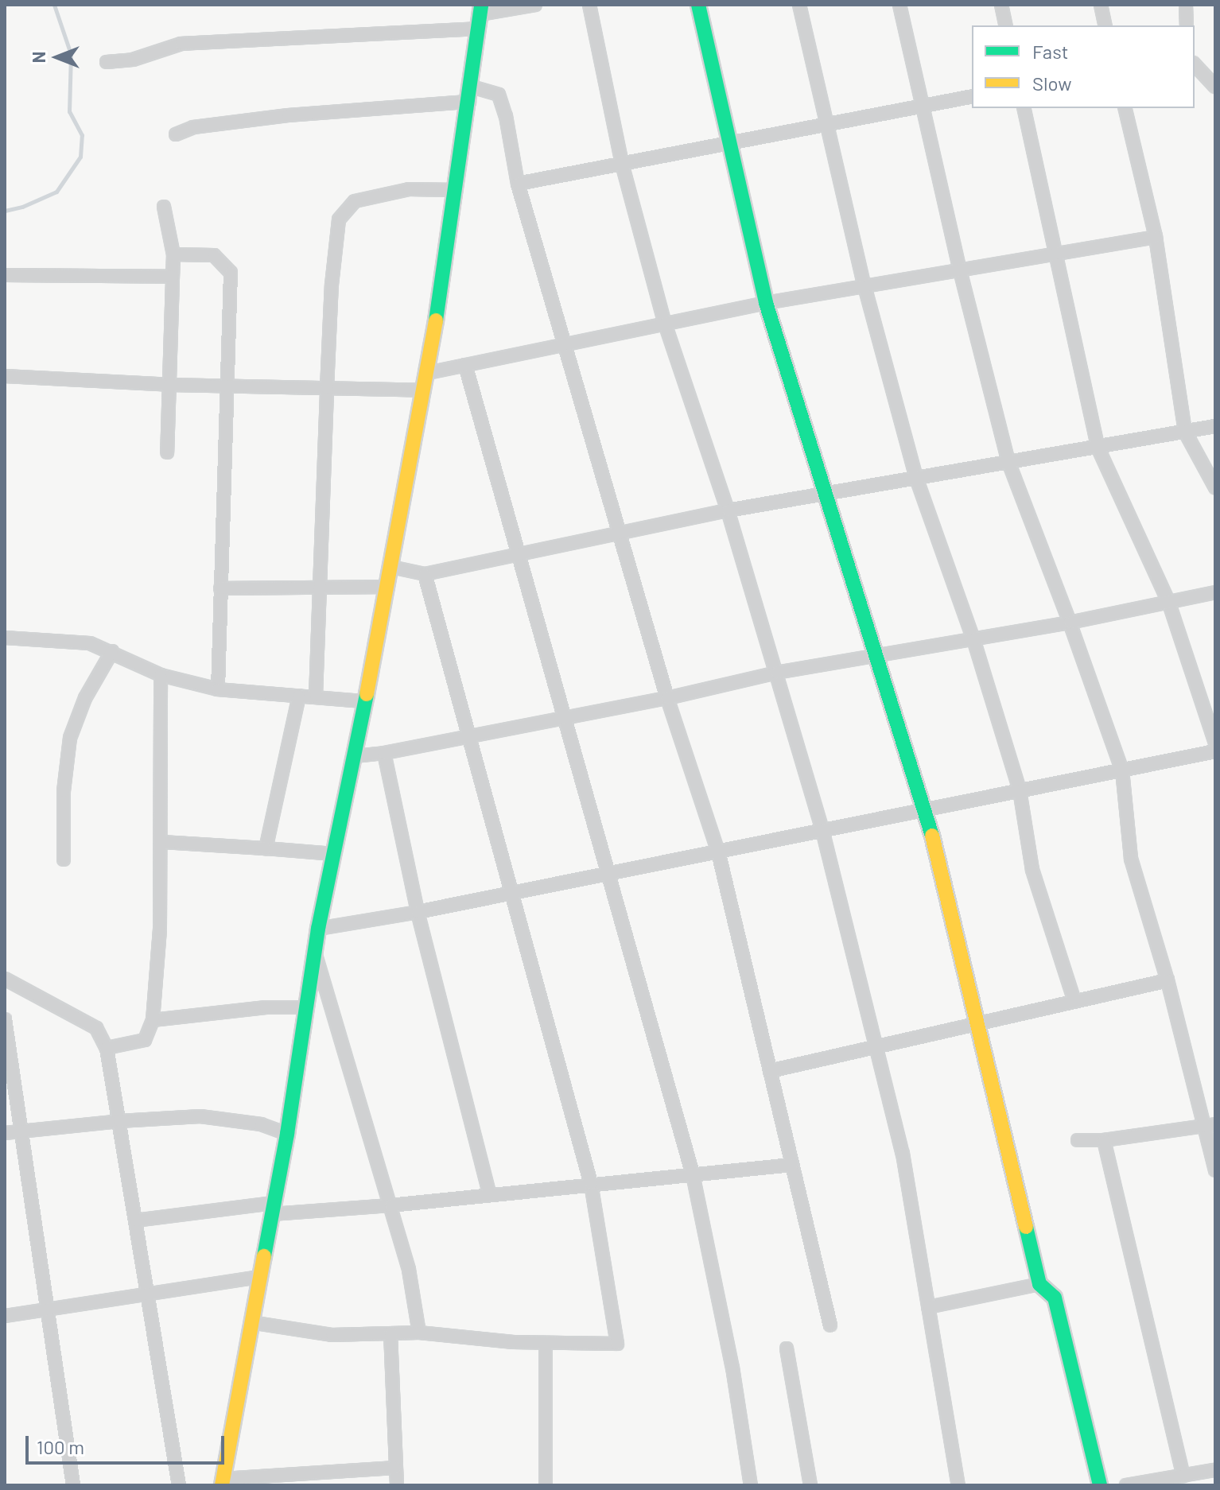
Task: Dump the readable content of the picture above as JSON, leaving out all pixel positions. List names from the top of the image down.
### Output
{
  "legend": ["Fast", "Slow"],
  "scale_bar": "100 m",
  "north": "left"
}
